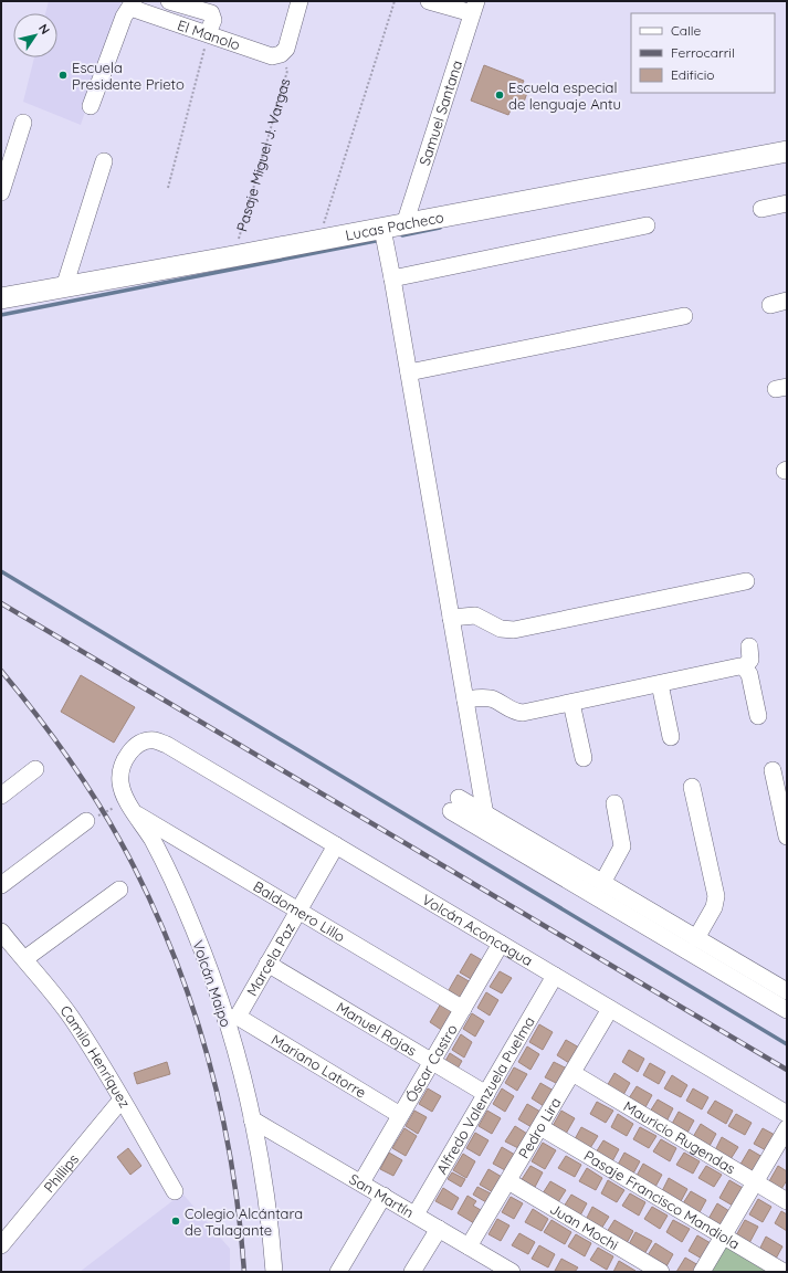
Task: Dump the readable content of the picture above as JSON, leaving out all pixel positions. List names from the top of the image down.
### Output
{
  "streets": {
    "main road": ["Lucas Pacheco"],
    "street": [
      "El Manolo",
      "Samuel Santana",
      "Baldomero Lillo",
      "Volcán Aconcagua",
      "Marcela Paz",
      "Volcán Maipo",
      "Manuel Rojas",
      "Camilo Henríquez",
      "Óscar Castro",
      "Mariano Latorre",
      "Alfredo Valenzuela Puelma",
      "Pedro Lira",
      "Mauricio Rugendas",
      "Phillips",
      "San Martín",
      "Pasaje Francisco Mandiola",
      "Juan Mochi"
    ],
    "path": ["Pasaje Miguel J. Vargas"]
  },
  "crossings": [
    ["El Manolo", "Pasaje Miguel J. Vargas"],
    ["Samuel Santana", "Lucas Pacheco"],
    ["Pasaje Miguel J. Vargas", "Lucas Pacheco"],
    ["Baldomero Lillo", "Marcela Paz"],
    ["Baldomero Lillo", "Volcán Maipo"],
    ["Baldomero Lillo", "Óscar Castro"],
    ["Volcán Aconcagua", "Marcela Paz"],
    ["Volcán Aconcagua", "Volcán Maipo"],
    ["Volcán Aconcagua", "Óscar Castro"],
    ["Volcán Aconcagua", "Alfredo Valenzuela Puelma"],
    ["Volcán Aconcagua", "Pedro Lira"],
    ["Marcela Paz", "Volcán Maipo"],
    ["Marcela Paz", "Manuel Rojas"],
    ["Marcela Paz", "Mariano Latorre"],
    ["Volcán Maipo", "Mariano Latorre"],
    ["Volcán Maipo", "San Martín"],
    ["Manuel Rojas", "Óscar Castro"],
    ["Manuel Rojas", "Alfredo Valenzuela Puelma"],
    ["Camilo Henríquez", "Phillips"],
    ["Óscar Castro", "Mariano Latorre"],
    ["Óscar Castro", "San Martín"],
    ["Alfredo Valenzuela Puelma", "San Martín"],
    ["Pedro Lira", "Mauricio Rugendas"],
    ["Pedro Lira", "San Martín"],
    ["Pedro Lira", "Pasaje Francisco Mandiola"],
    ["Pedro Lira", "Juan Mochi"]
  ],
  "places": ["Escuela Presidente Prieto", "Escuela especial de lenguaje Antu", "Colegio Alcántara de Talagante"],
  "legend": ["Calle", "Ferrocarril", "Edificio"],
  "north": "top right"
}
